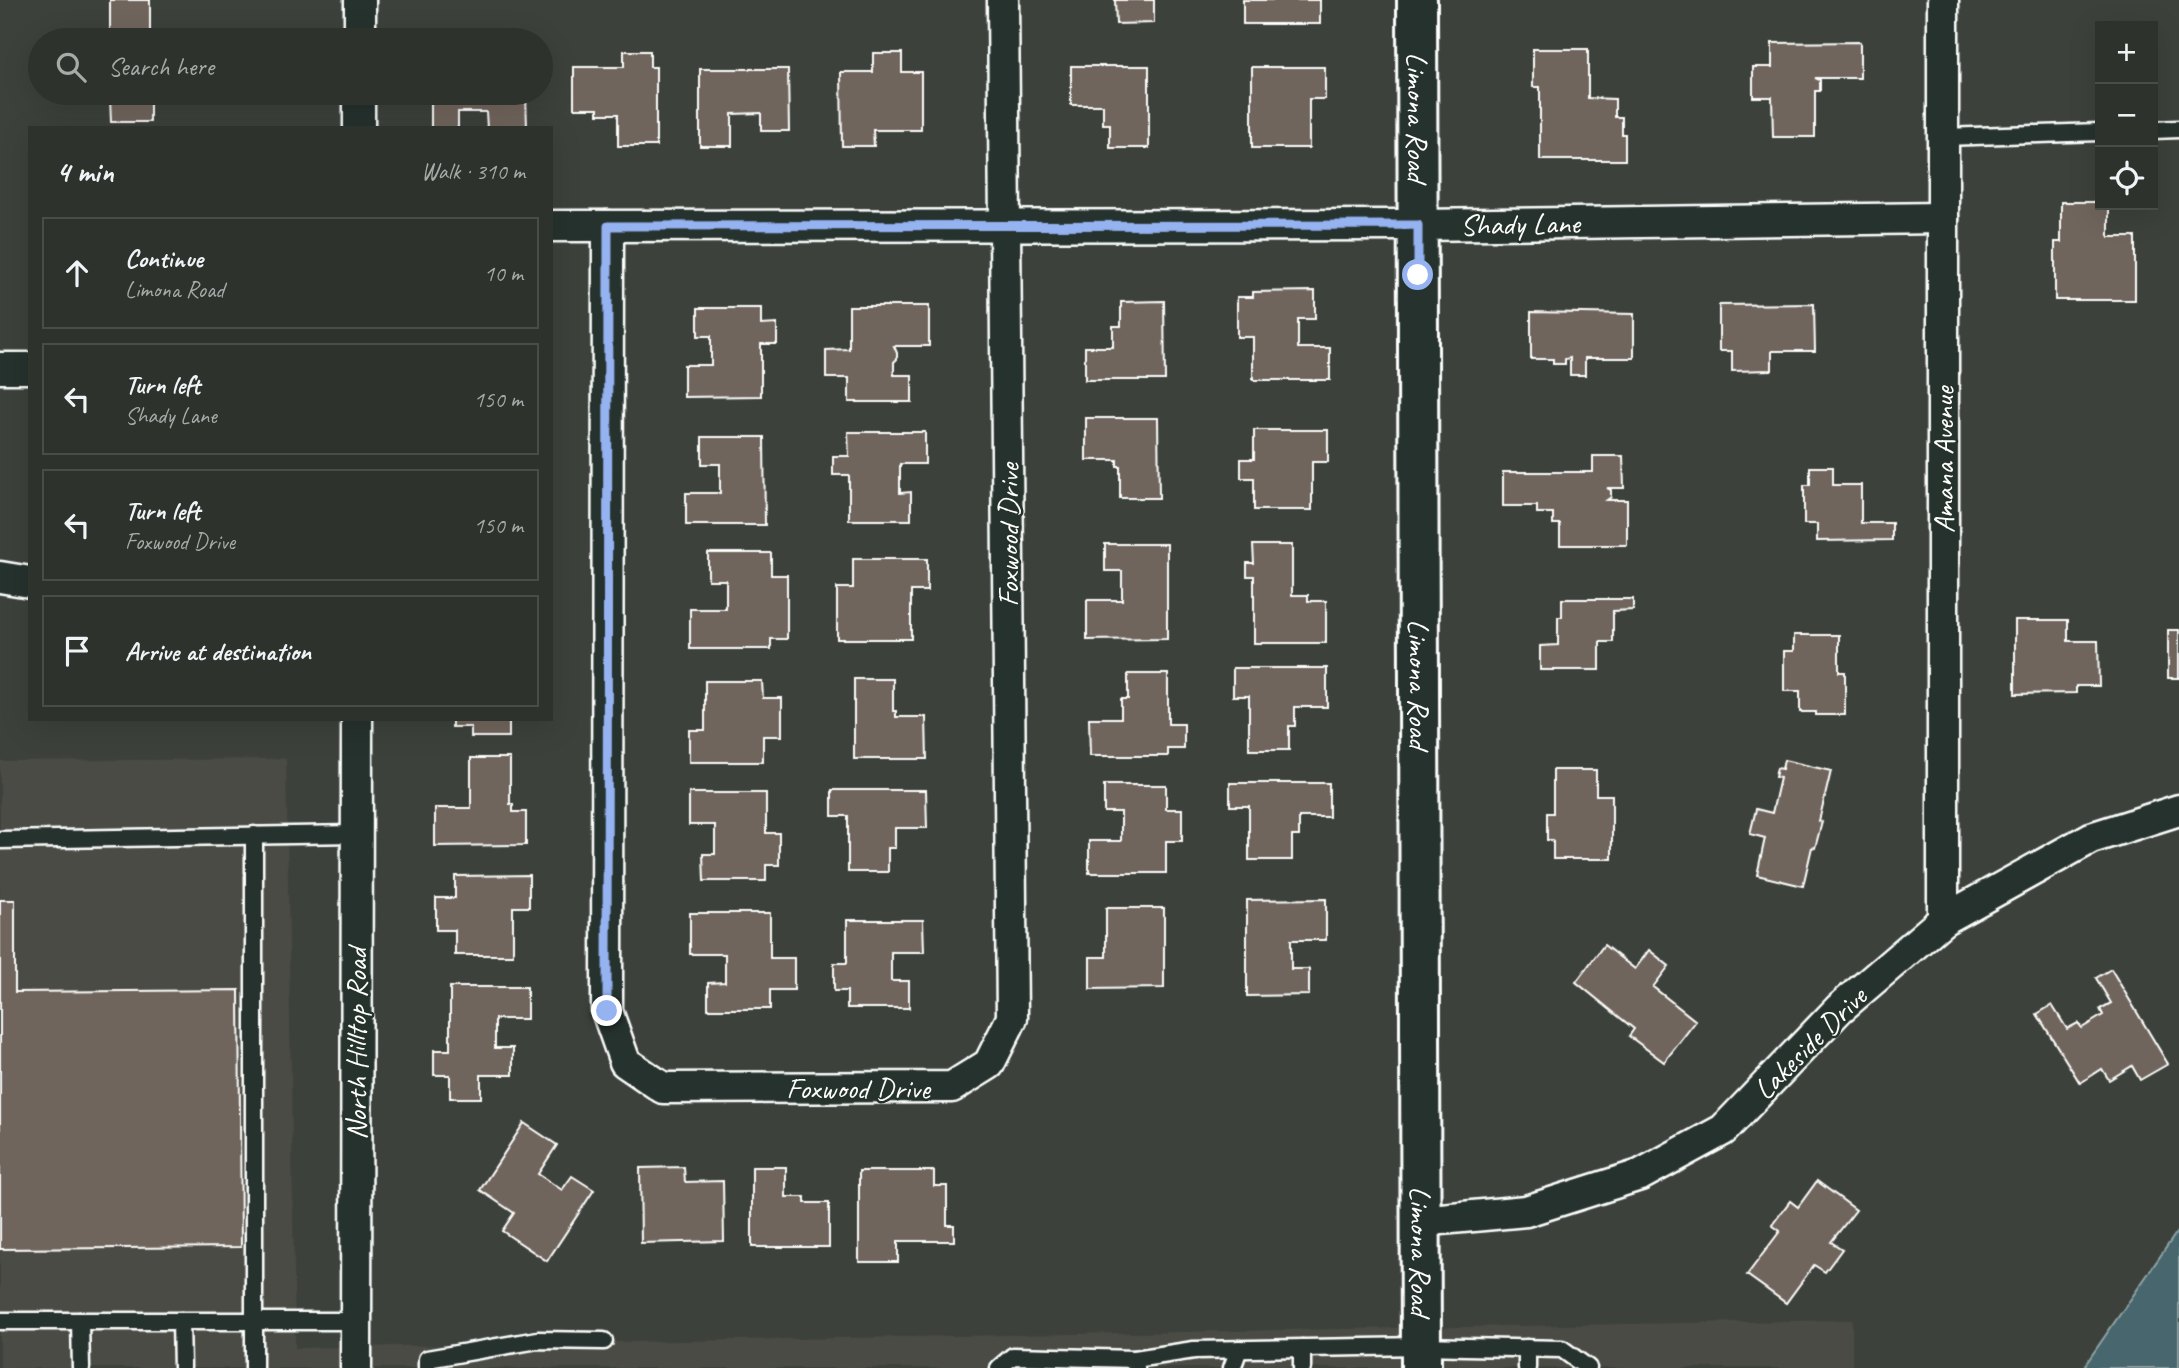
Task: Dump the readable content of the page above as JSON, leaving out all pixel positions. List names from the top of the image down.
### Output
{
  "streets": {
    "street": [
      "Limona Road",
      "Shady Lane",
      "Amana Avenue",
      "Foxwood Drive",
      "Lakeside Drive",
      "North Hilltop Road"
    ]
  },
  "crossings": [
    ["Limona Road", "Shady Lane"],
    ["Limona Road", "Lakeside Drive"],
    ["Shady Lane", "Amana Avenue"],
    ["Shady Lane", "Foxwood Drive"],
    ["Amana Avenue", "Lakeside Drive"]
  ],
  "page": {
    "map_buttons": ["+", "−"],
    "search": "Search here",
    "heading": ["4 min", "Walk · 310 m"],
    "list": [
      ["Continue", "Limona Road", "10 m"],
      ["Turn left", "Shady Lane", "150 m"],
      ["Turn left", "Foxwood Drive", "150 m"],
      "Arrive at destination"
    ]
  }
}
